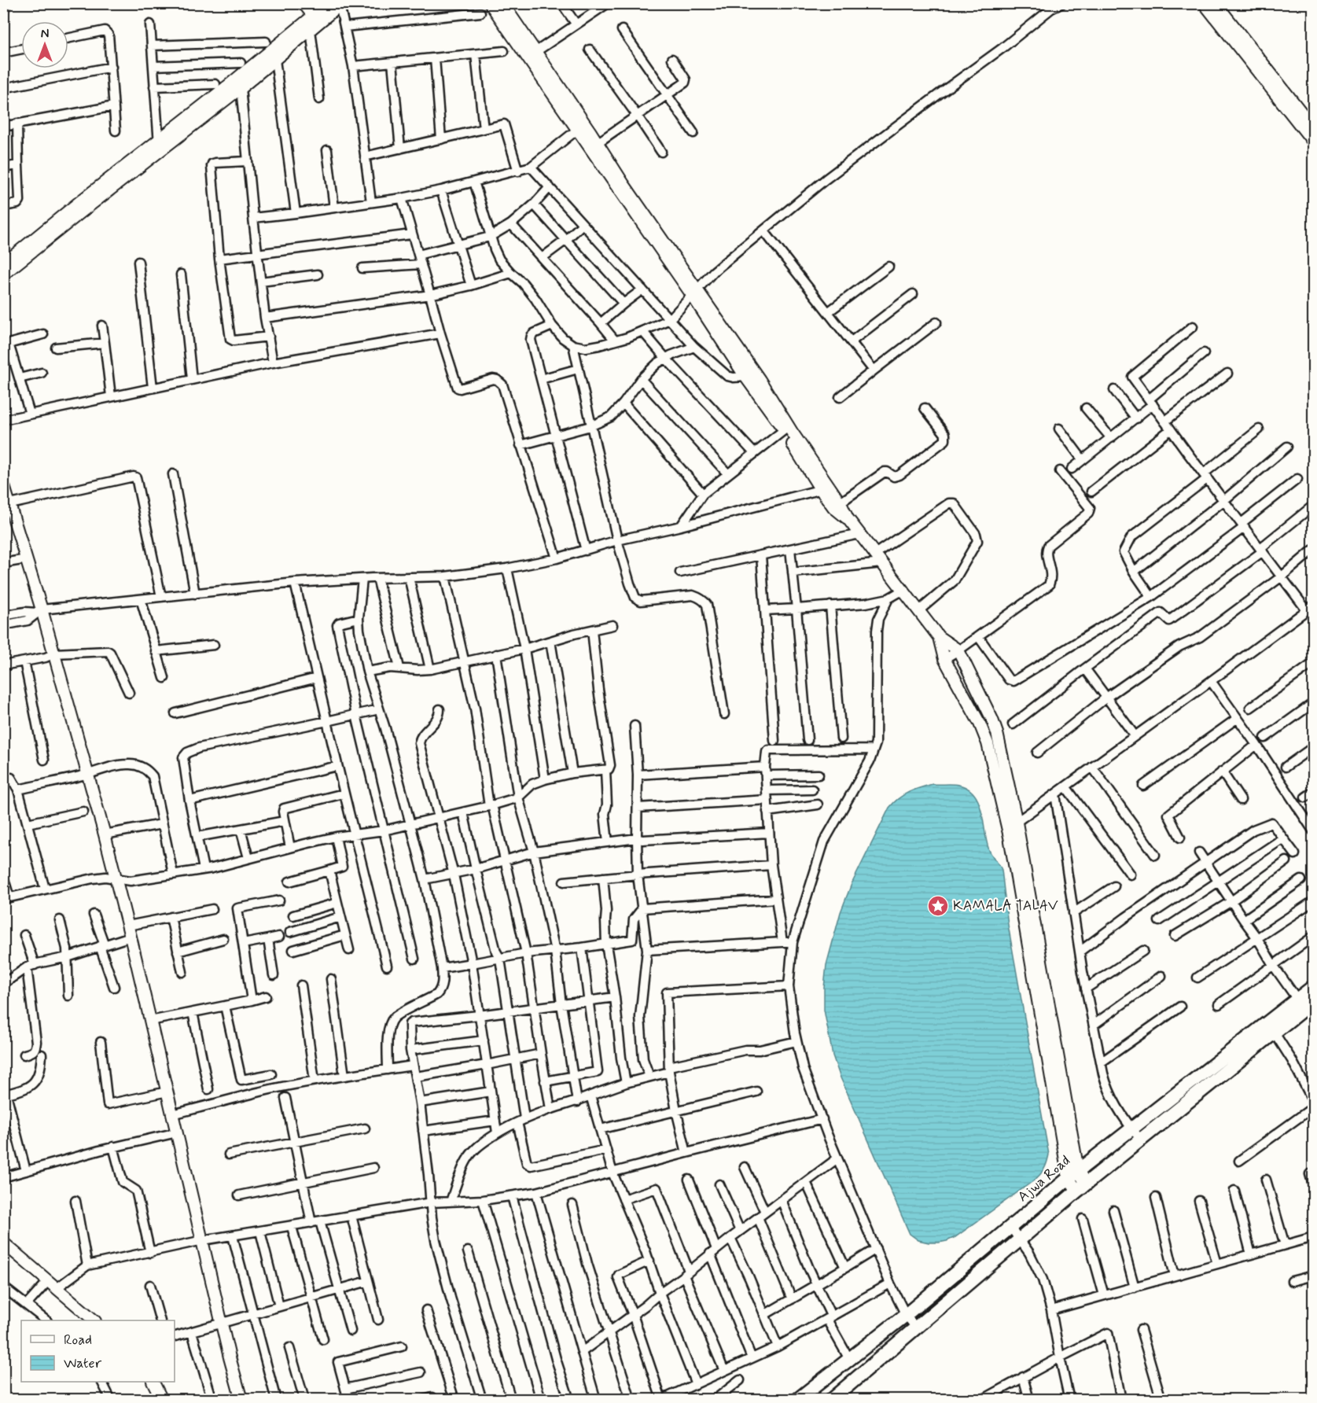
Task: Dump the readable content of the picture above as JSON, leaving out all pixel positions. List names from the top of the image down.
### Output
{
  "streets": {
    "main road": ["Ajwa Road"]
  },
  "places": {
    "place": ["KAMALA TALAV"]
  },
  "legend": ["Road", "Water"],
  "north": "top"
}
